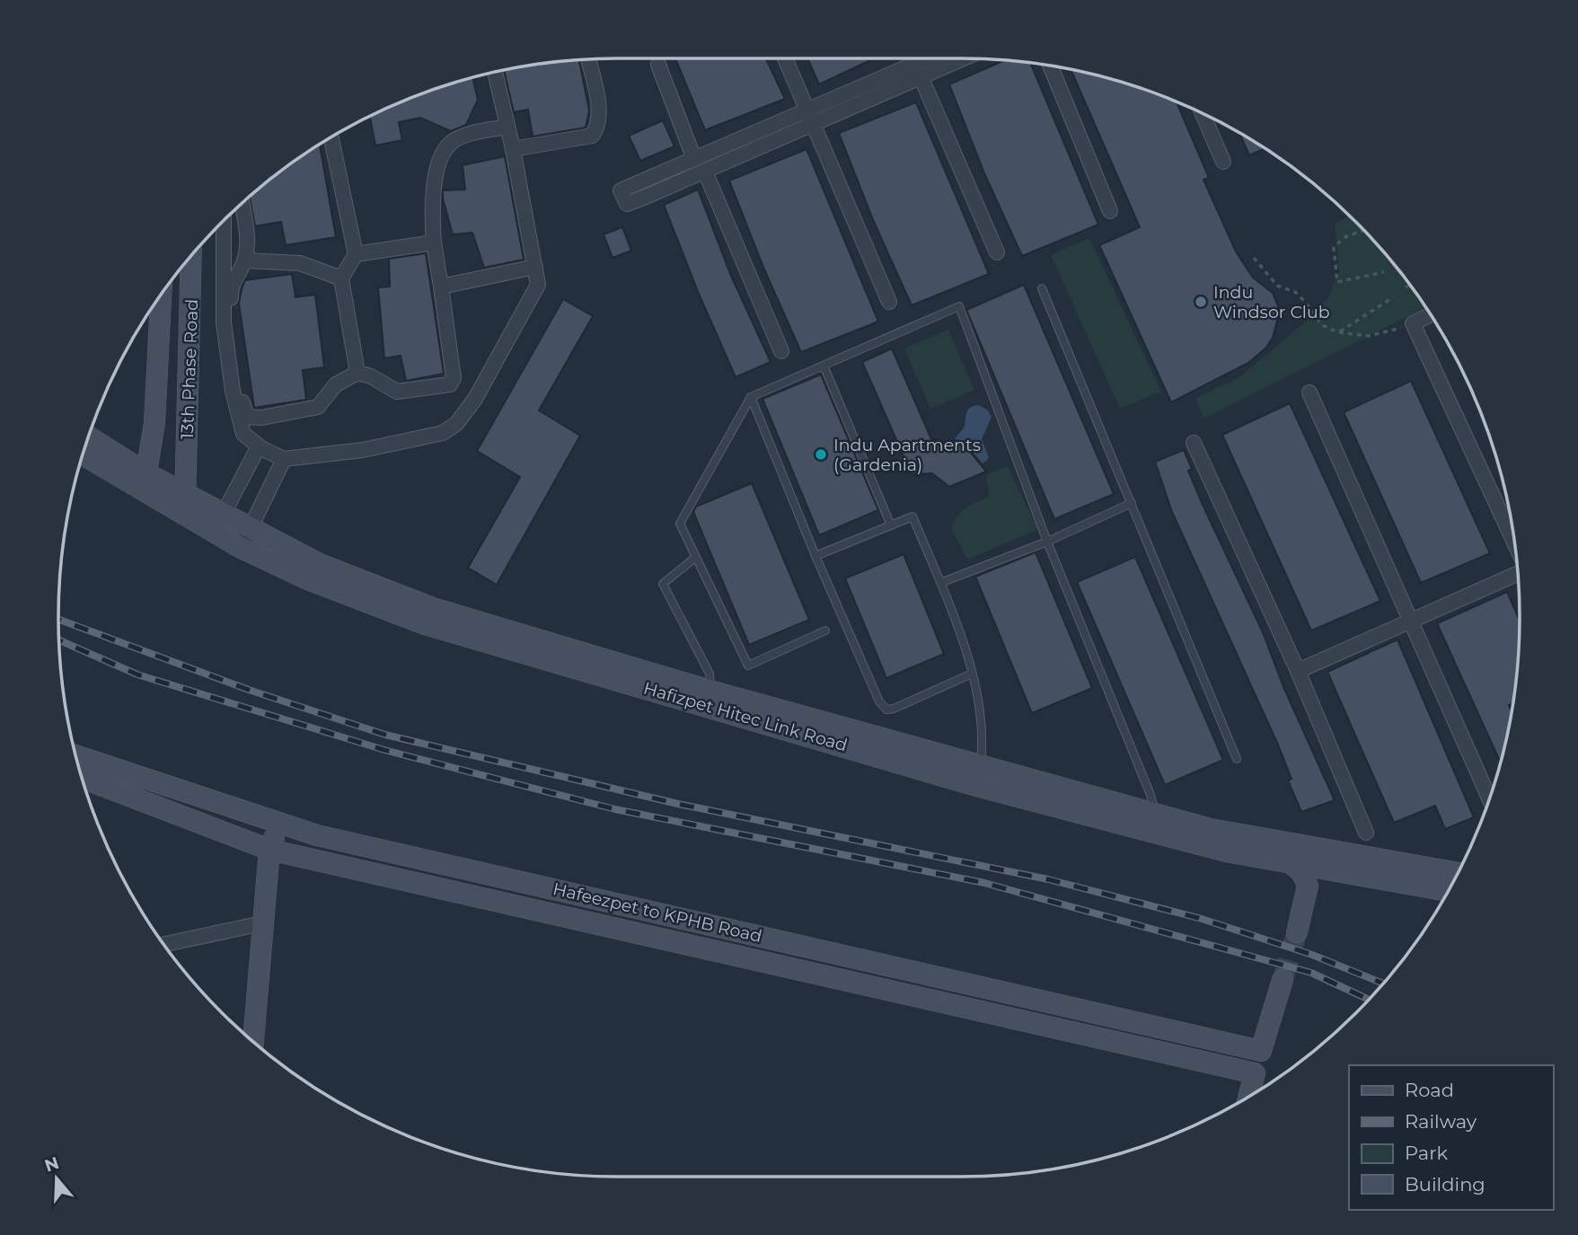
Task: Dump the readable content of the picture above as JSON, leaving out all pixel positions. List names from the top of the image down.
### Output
{
  "streets": {
    "main road": ["13th Phase Road", "Hafizpet Hitec Link Road", "Hafeezpet to KPHB Road"]
  },
  "crossings": [
    ["13th Phase Road", "Hafizpet Hitec Link Road"]
  ],
  "places": ["Indu Windsor Club", "Indu Apartments (Gardenia)"],
  "legend": [
    "Road",
    "Railway",
    "Park",
    "Building"
  ],
  "north": "top"
}
